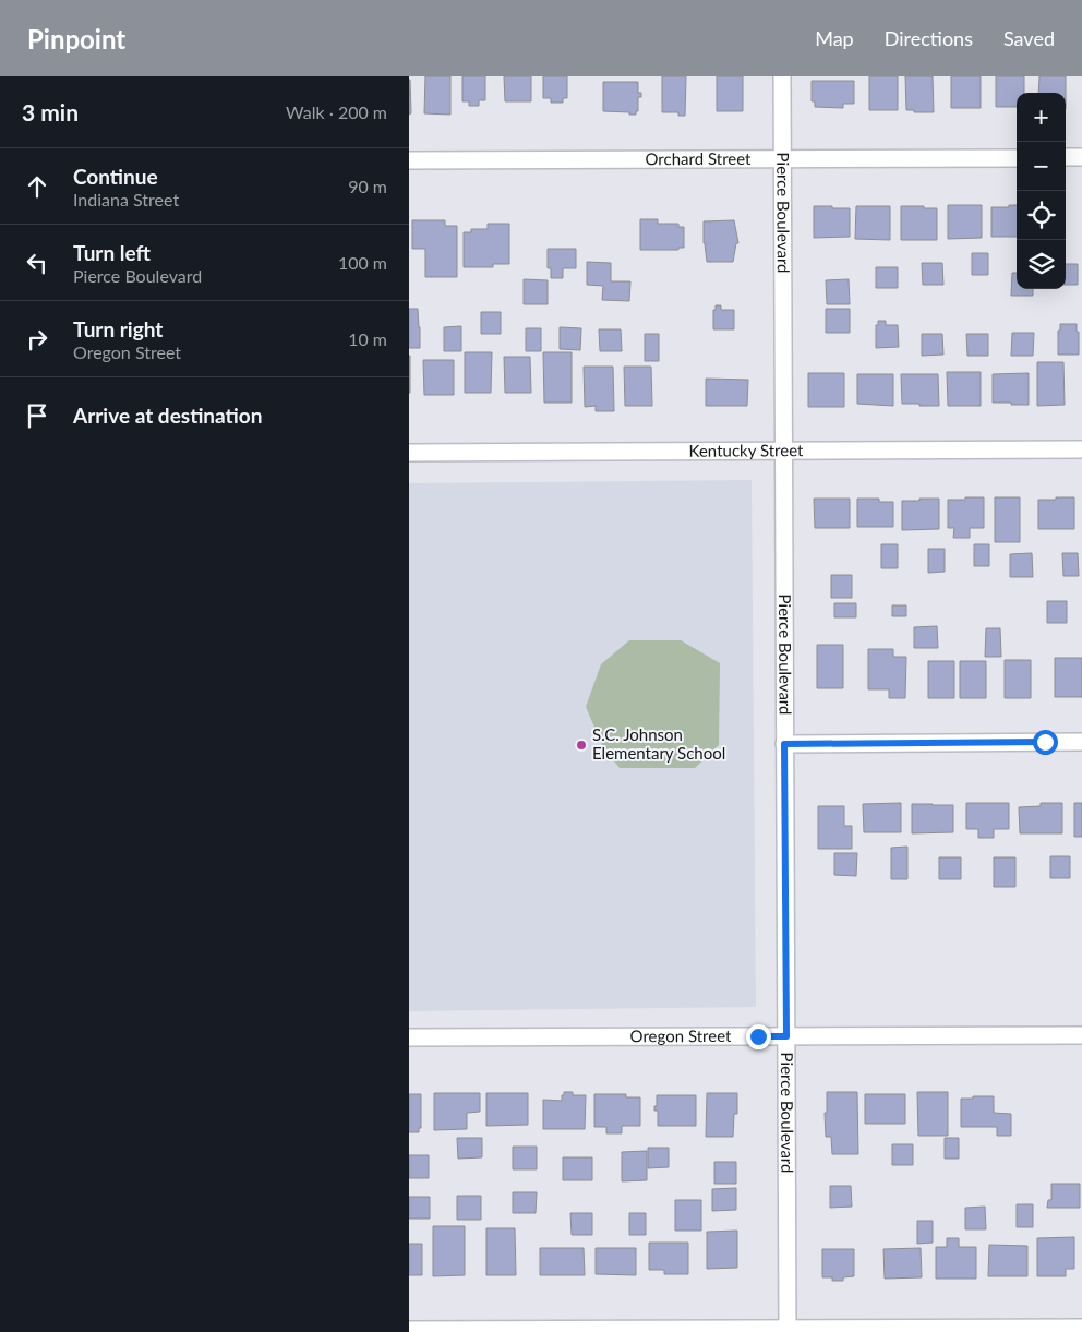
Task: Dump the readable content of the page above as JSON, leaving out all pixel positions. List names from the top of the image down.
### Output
{
  "streets": {
    "street": [
      "Orchard Street",
      "Pierce Boulevard",
      "Kentucky Street",
      "Oregon Street"
    ]
  },
  "crossings": [
    ["Orchard Street", "Pierce Boulevard"],
    ["Pierce Boulevard", "Kentucky Street"],
    ["Pierce Boulevard", "Oregon Street"]
  ],
  "places": ["S.C. Johnson Elementary School"],
  "page": {
    "header": "Pinpoint",
    "nav": ["Map", "Directions", "Saved"],
    "heading": ["3 min", "Walk · 200 m"],
    "map_buttons": ["+", "−"],
    "list": [
      ["Continue", "Indiana Street", "90 m"],
      ["Turn left", "Pierce Boulevard", "100 m"],
      ["Turn right", "Oregon Street", "10 m"],
      "Arrive at destination"
    ]
  }
}
